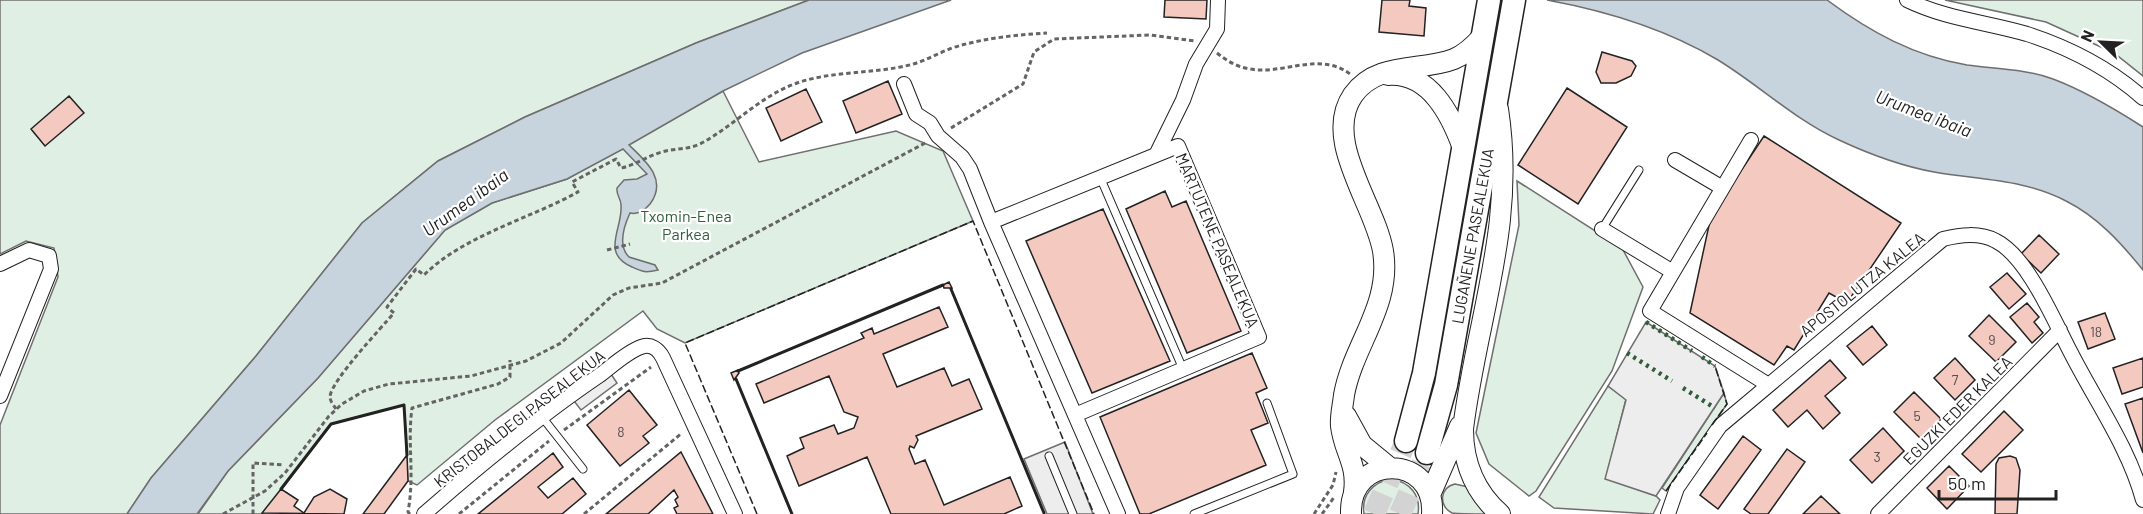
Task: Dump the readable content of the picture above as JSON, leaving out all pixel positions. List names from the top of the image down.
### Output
{
  "streets": {
    "main road": ["LUGAÑENE PASEALEKUA"],
    "street": [
      "MARTUTENE PASEALEKUA",
      "APOSTOLUTZA KALEA",
      "EGUZKI EDER KALEA",
      "KRISTOBALDEGI PASEALEKUA"
    ]
  },
  "crossings": [
    ["APOSTOLUTZA KALEA", "EGUZKI EDER KALEA"]
  ],
  "water": ["Urumea ibaia"],
  "parks": ["Txomin-Enea Parkea"],
  "house_numbers": [
    "18",
    "9",
    "7",
    "5",
    "8",
    "3"
  ],
  "scale_bar": "50 m",
  "north": "top left"
}
